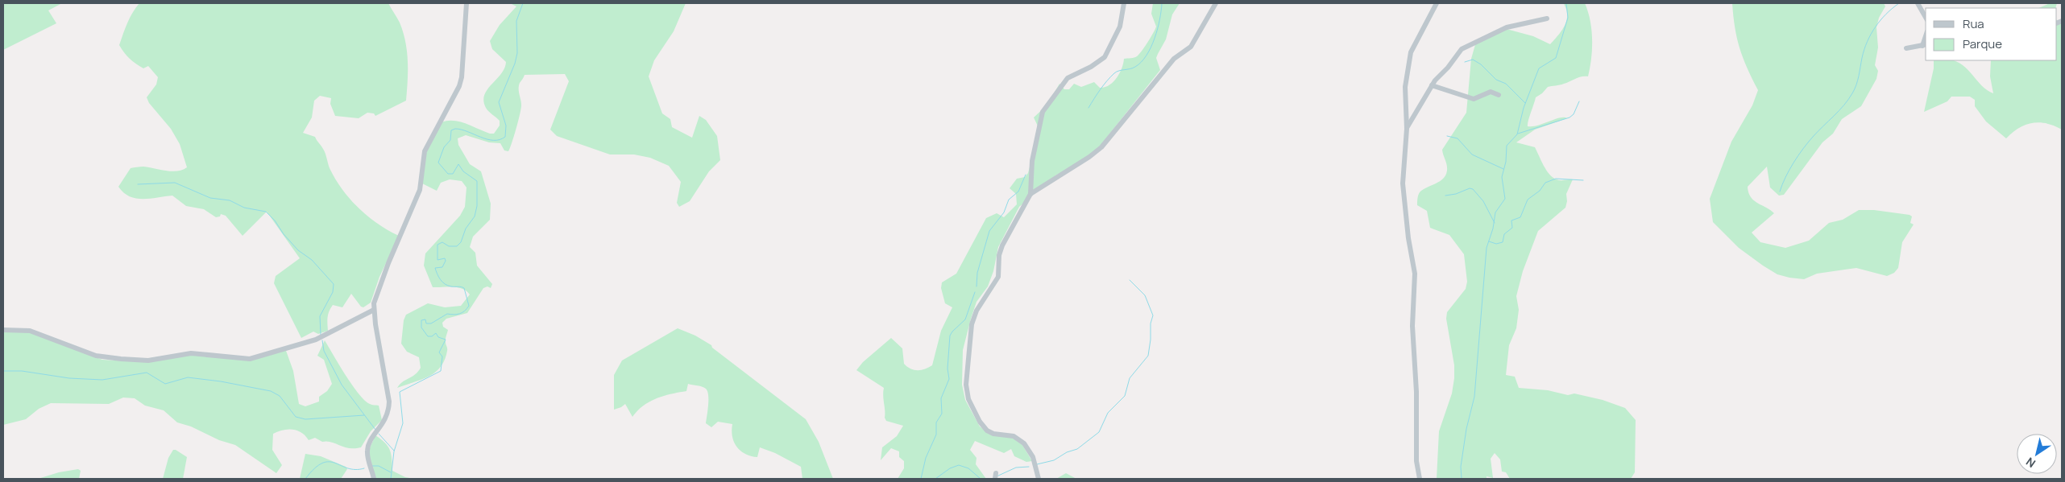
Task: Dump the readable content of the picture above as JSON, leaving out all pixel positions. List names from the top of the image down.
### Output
{
  "legend": ["Rua", "Parque"],
  "north": "bottom left"
}
